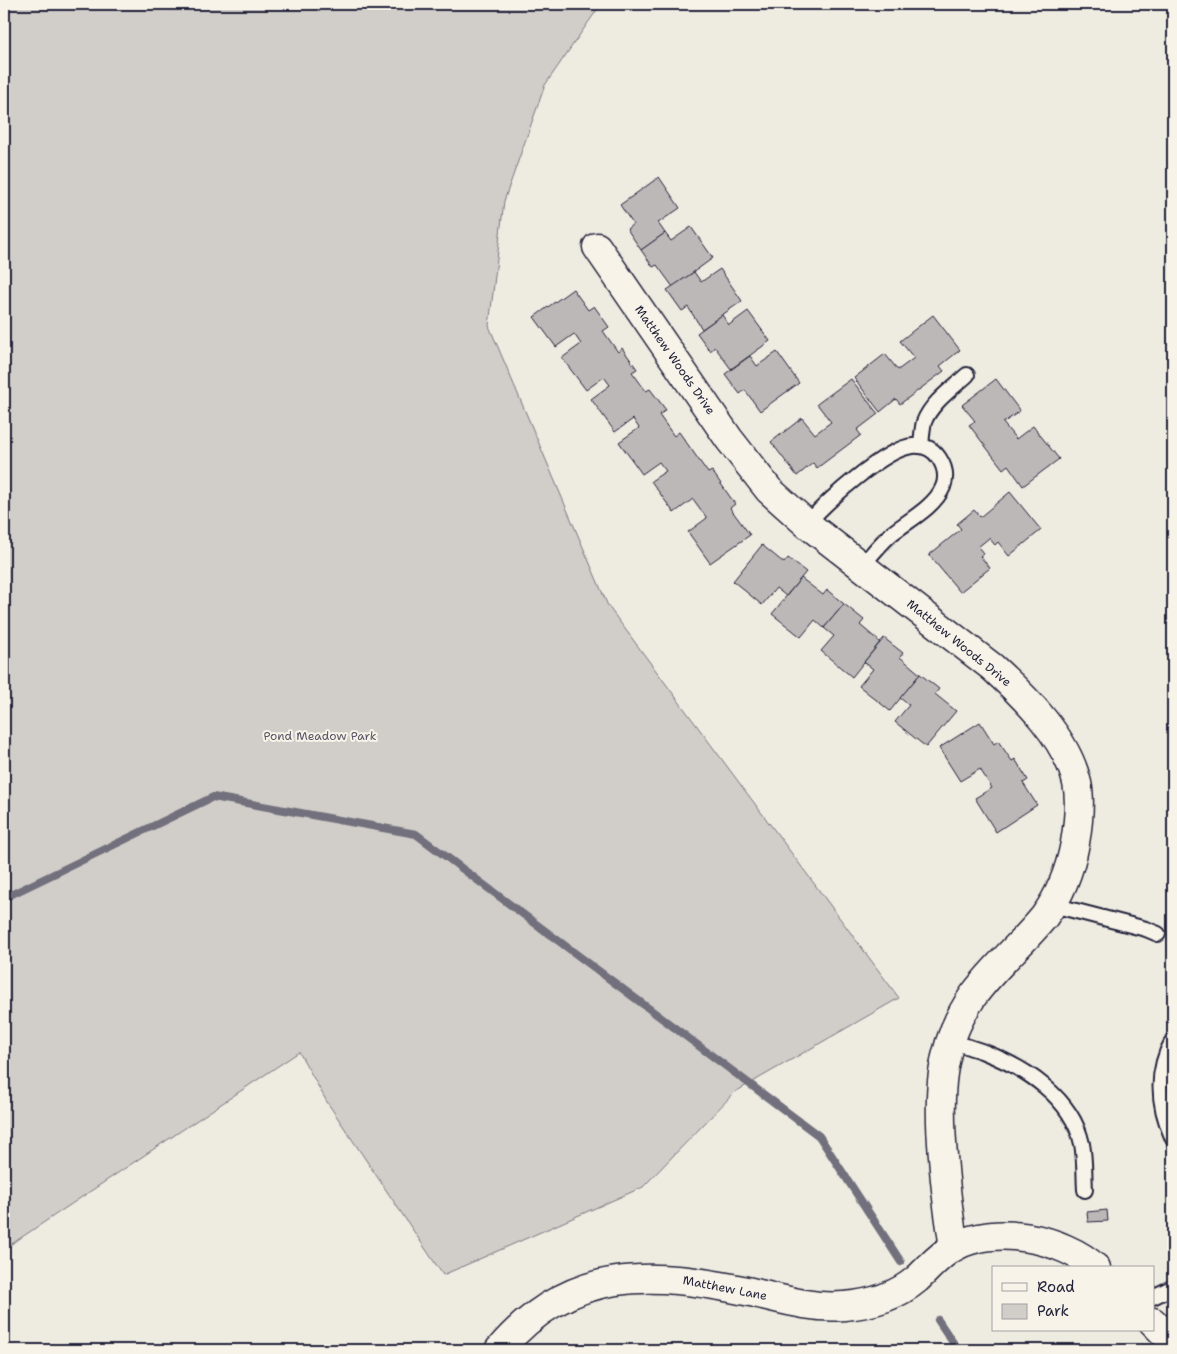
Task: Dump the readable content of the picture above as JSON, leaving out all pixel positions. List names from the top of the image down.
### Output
{
  "streets": {
    "street": ["Matthew Woods Drive", "Matthew Lane"]
  },
  "crossings": [
    ["Matthew Woods Drive", "Matthew Lane"]
  ],
  "parks": ["Pond Meadow Park"],
  "legend": ["Road", "Park"]
}
